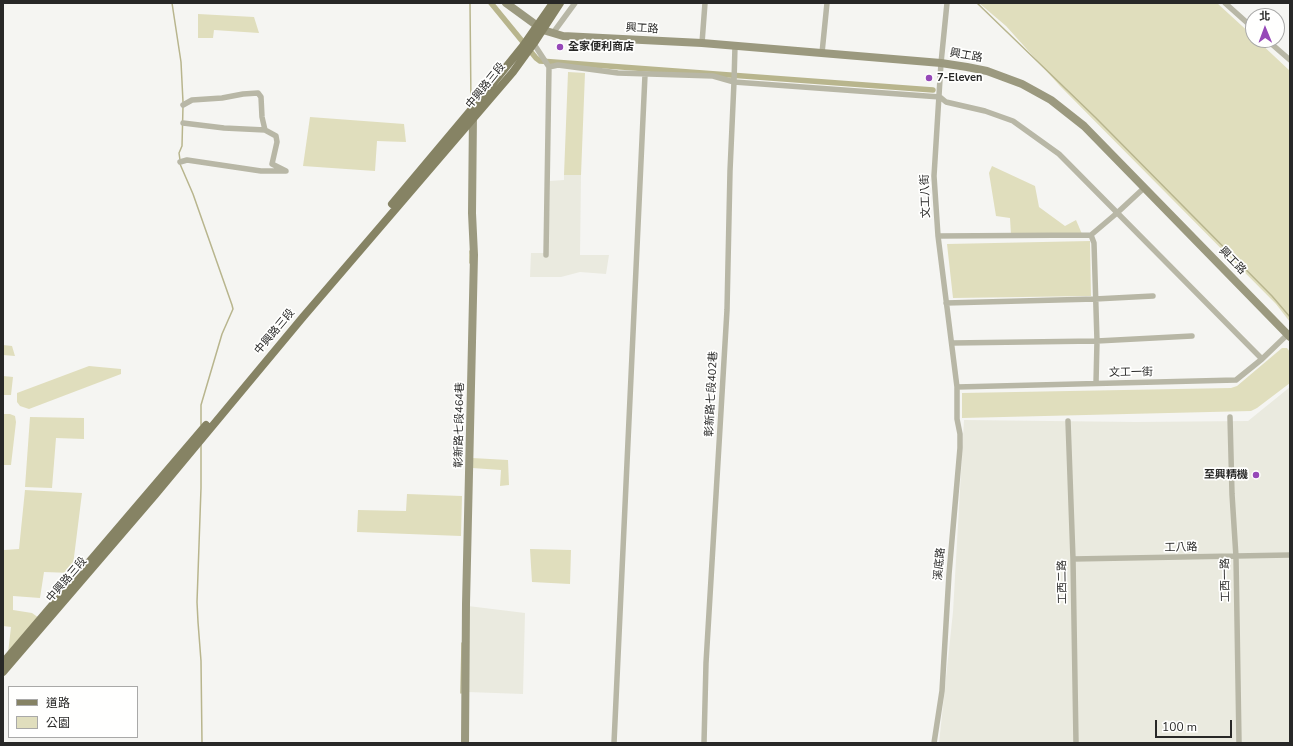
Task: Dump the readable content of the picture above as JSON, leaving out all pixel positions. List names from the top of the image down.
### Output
{
  "streets": {
    "main road": ["中興路三段"],
    "street": [
      "興工路",
      "文工八街",
      "文工一街",
      "彰新路七段402巷",
      "彰新路七段464巷",
      "工八路",
      "溪底路",
      "工西一路",
      "工西二路"
    ]
  },
  "crossings": [
    ["興工路", "中興路三段"],
    ["興工路", "文工八街"],
    ["興工路", "文工一街"],
    ["興工路", "彰新路七段402巷"],
    ["中興路三段", "彰新路七段464巷"],
    ["文工八街", "文工一街"],
    ["文工八街", "溪底路"],
    ["文工一街", "溪底路"],
    ["工八路", "工西一路"],
    ["工八路", "工西二路"]
  ],
  "places": ["全家便利商店", "7-Eleven", "至興精機"],
  "legend": ["道路", "公園"],
  "scale_bar": "100 m",
  "north": "top"
}
